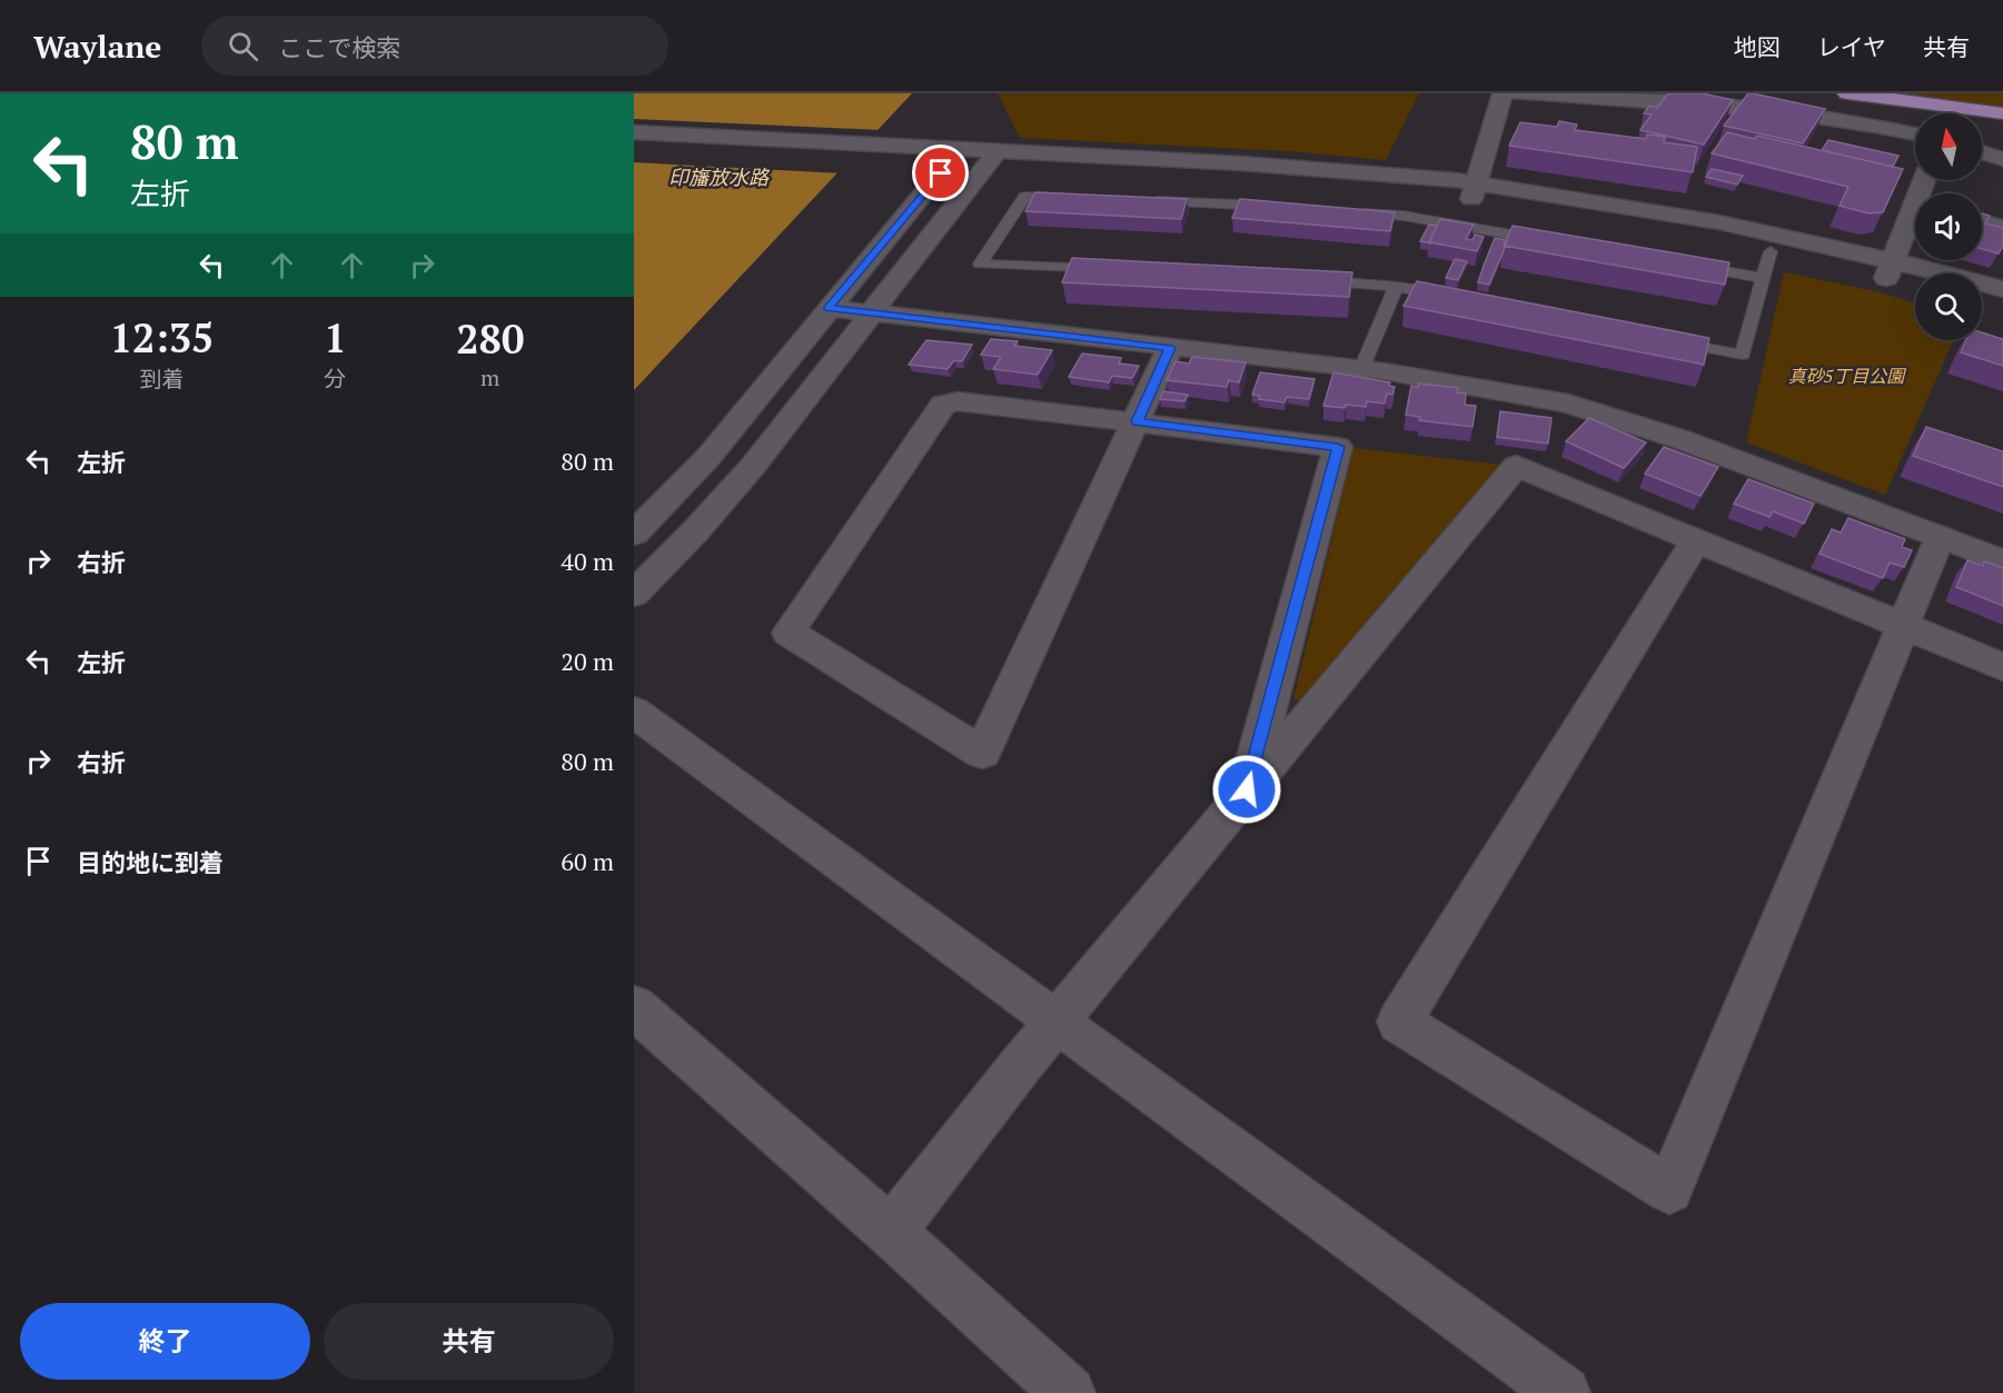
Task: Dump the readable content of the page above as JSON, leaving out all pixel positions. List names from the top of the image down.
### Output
{
  "water": ["印旛放水路"],
  "parks": ["真砂5丁目公園"],
  "north": "top",
  "page": {
    "header": "Waylane",
    "search": "ここで検索",
    "nav": ["地図", "レイヤ", "共有"],
    "turn": ["80 m", "左折"],
    "eta": [
      "12:35",
      "到着",
      "1",
      "分",
      "280",
      "m"
    ],
    "list": [
      {
        "name": "左折",
        "value": "80 m"
      },
      {
        "name": "右折",
        "value": "40 m"
      },
      {
        "name": "左折",
        "value": "20 m"
      },
      {
        "name": "右折",
        "value": "80 m"
      },
      {
        "name": "目的地に到着",
        "value": "60 m"
      }
    ],
    "buttons": ["終了", "共有"]
  }
}
